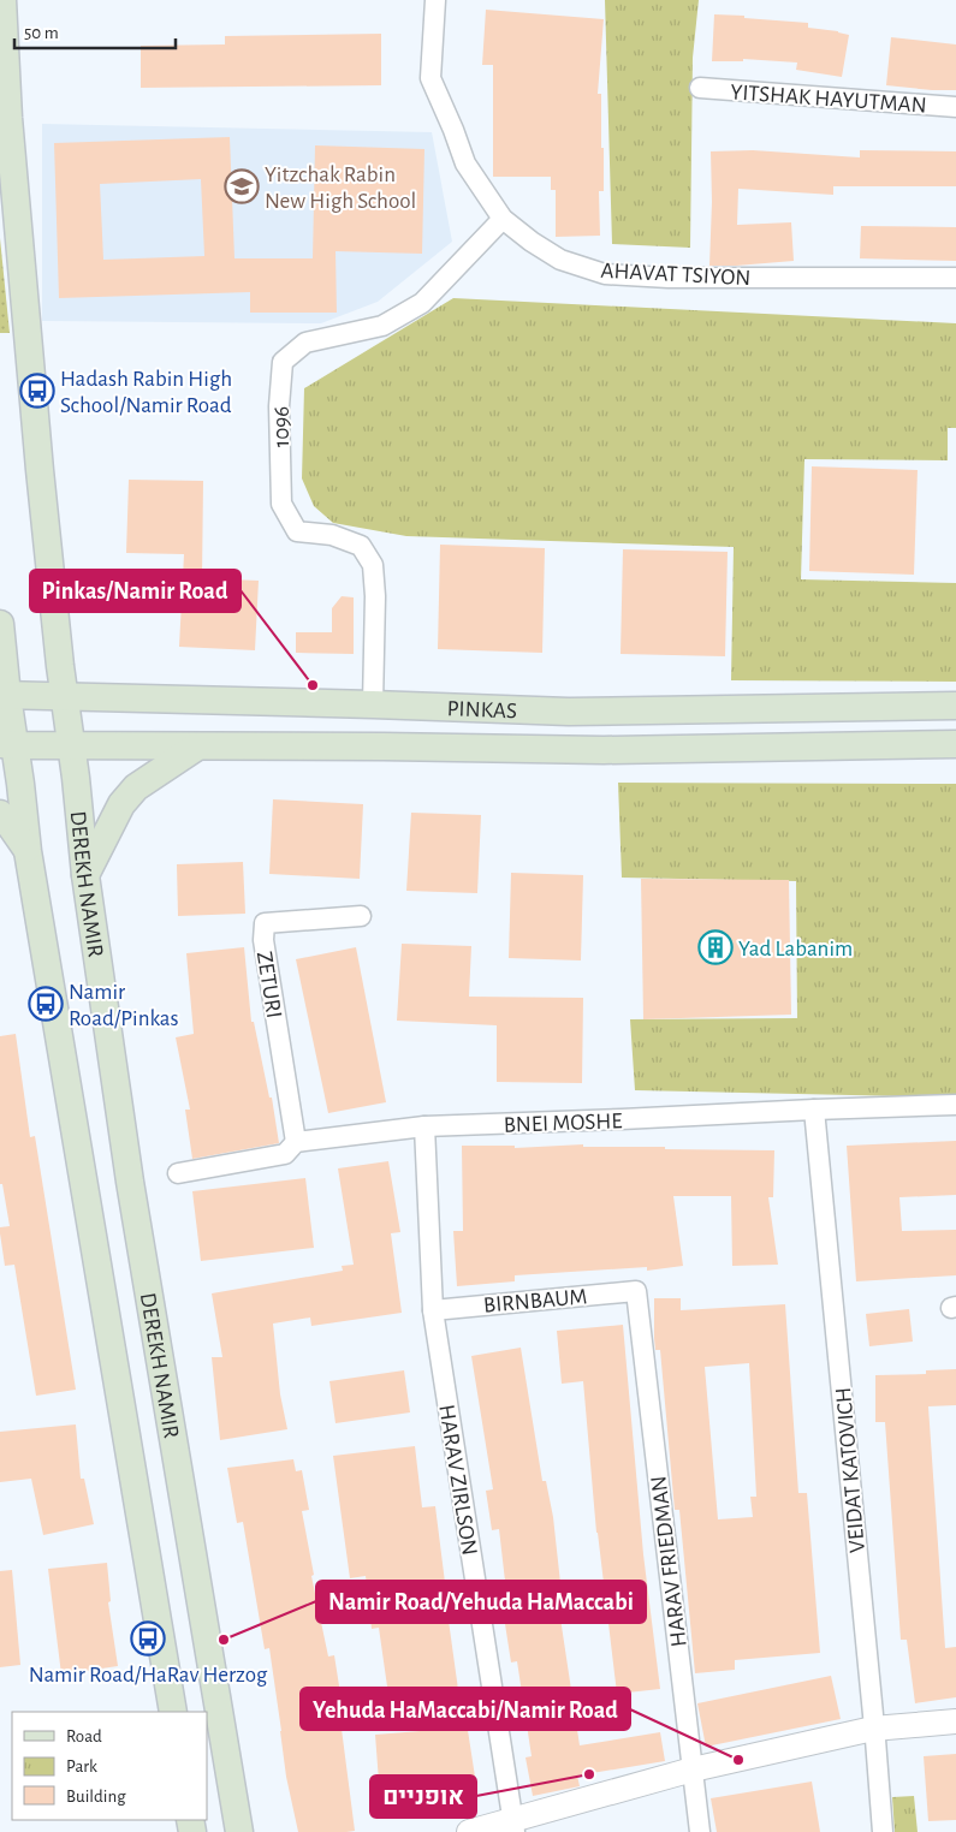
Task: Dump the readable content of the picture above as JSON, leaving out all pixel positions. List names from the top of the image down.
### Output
{
  "streets": {
    "main road": ["PINKAS", "DEREKH NAMIR"],
    "street": [
      "YITSHAK HAYUTMAN",
      "AHAVAT TSIYON",
      "1096",
      "ZETURI",
      "BNEI MOSHE",
      "BIRNBAUM",
      "VEIDAT KATOVICH",
      "HARAV ZIRLSON",
      "HARAV FRIEDMAN"
    ]
  },
  "crossings": [
    ["AHAVAT TSIYON", "1096"],
    ["1096", "PINKAS"],
    ["PINKAS", "DEREKH NAMIR"],
    ["ZETURI", "BNEI MOSHE"],
    ["BNEI MOSHE", "VEIDAT KATOVICH"],
    ["BNEI MOSHE", "HARAV ZIRLSON"],
    ["BIRNBAUM", "HARAV ZIRLSON"],
    ["BIRNBAUM", "HARAV FRIEDMAN"]
  ],
  "places": {
    "school or university": ["Yitzchak Rabin New High School"],
    "bus stop": ["Hadash Rabin High School/Namir Road", "Namir Road/Pinkas", "Namir Road/HaRav Herzog"],
    "other": [
      "Pinkas/Namir Road",
      "Namir Road/Yehuda HaMaccabi",
      "Yehuda HaMaccabi/Namir Road",
      "אופניים"
    ],
    "building": ["Yad Labanim"]
  },
  "legend": ["Road", "Park", "Building"],
  "scale_bar": "50 m"
}
